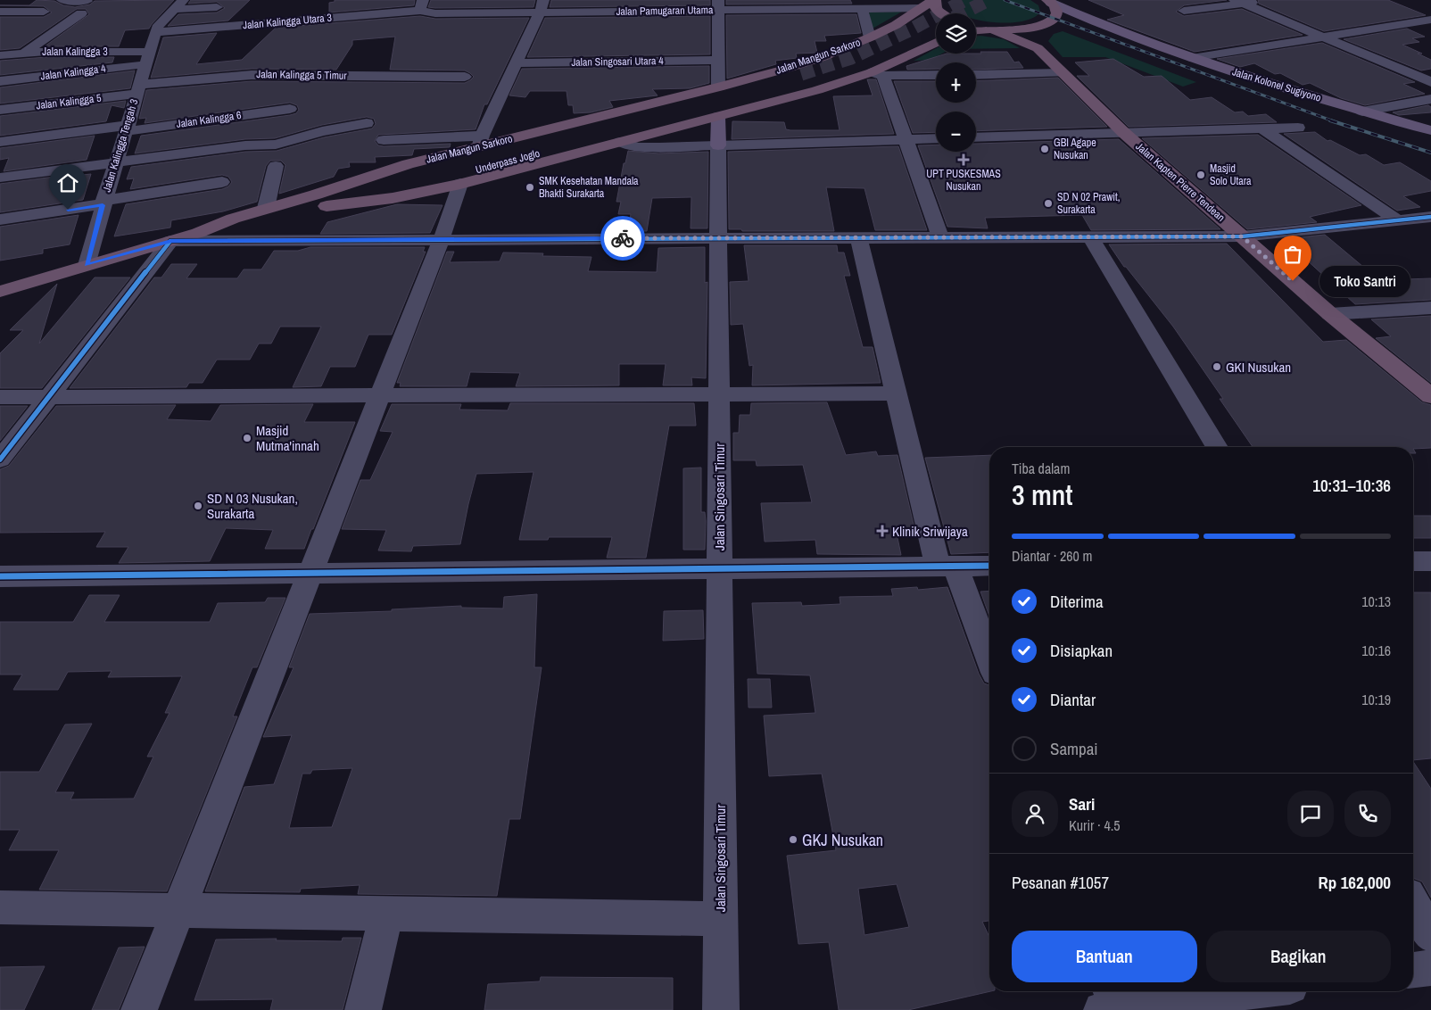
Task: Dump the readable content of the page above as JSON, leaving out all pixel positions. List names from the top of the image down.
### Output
{
  "streets": {
    "highway": ["Jalan Mangun Sarkoro", "Underpass Joglo", "Jalan Kapten Pierre Tendean"],
    "main road": ["Jalan Kolonel Sugiyono", "Jalan Singosari Timur"],
    "street": [
      "Jalan Pamugaran Utama",
      "Jalan Kalingga Utara 3",
      "Jalan Kalingga 3",
      "Jalan Singosari Utara 4",
      "Jalan Kalingga 4",
      "Jalan Kalingga 5 Timur",
      "Jalan Kalingga 5",
      "Jalan Kalingga 6",
      "Jalan Kalingga Tengah 3"
    ]
  },
  "crossings": [
    ["Jalan Pamugaran Utama", "Jalan Kalingga Utara 3"],
    ["Jalan Pamugaran Utama", "Jalan Mangun Sarkoro"],
    ["Jalan Kalingga Utara 3", "Jalan Kalingga Tengah 3"],
    ["Jalan Kalingga 3", "Jalan Kalingga 4"],
    ["Jalan Kalingga 3", "Jalan Kalingga Tengah 3"],
    ["Jalan Mangun Sarkoro", "Jalan Kalingga Tengah 3"],
    ["Jalan Mangun Sarkoro", "Underpass Joglo"],
    ["Jalan Mangun Sarkoro", "Jalan Singosari Timur"],
    ["Jalan Kalingga 4", "Jalan Kalingga Tengah 3"],
    ["Jalan Kalingga 5 Timur", "Jalan Kalingga 5"],
    ["Jalan Kalingga 5 Timur", "Jalan Kalingga Tengah 3"],
    ["Jalan Kalingga 5", "Jalan Kalingga Tengah 3"],
    ["Jalan Kalingga 6", "Jalan Kalingga Tengah 3"]
  ],
  "places": {
    "other": [
      "GBI Agape Nusukan",
      "Masjid Solo Utara",
      "SMK Kesehatan Mandala Bhakti Surakarta",
      "SD N 02 Prawit, Surakarta",
      "Toko Santri",
      "GKI Nusukan",
      "Masjid Mutma'innah",
      "SD N 03 Nusukan, Surakarta",
      "GKJ Nusukan"
    ],
    "health": ["UPT PUSKESMAS Nusukan", "Klinik Sriwijaya"]
  },
  "page": {
    "map_buttons": ["+", "−"],
    "bubble": "Toko Santri",
    "heading": ["3 mnt", "Tiba dalam", "10:31–10:36"],
    "panel": [
      "Sari",
      "Kurir · 4.5",
      "Pesanan #1057",
      "Rp 162,000"
    ],
    "bar": "Diantar · 260 m",
    "list": [
      ["Diterima", "10:13"],
      ["Disiapkan", "10:16"],
      ["Diantar", "10:19"],
      "Sampai"
    ],
    "buttons": ["Bantuan", "Bagikan"]
  }
}
